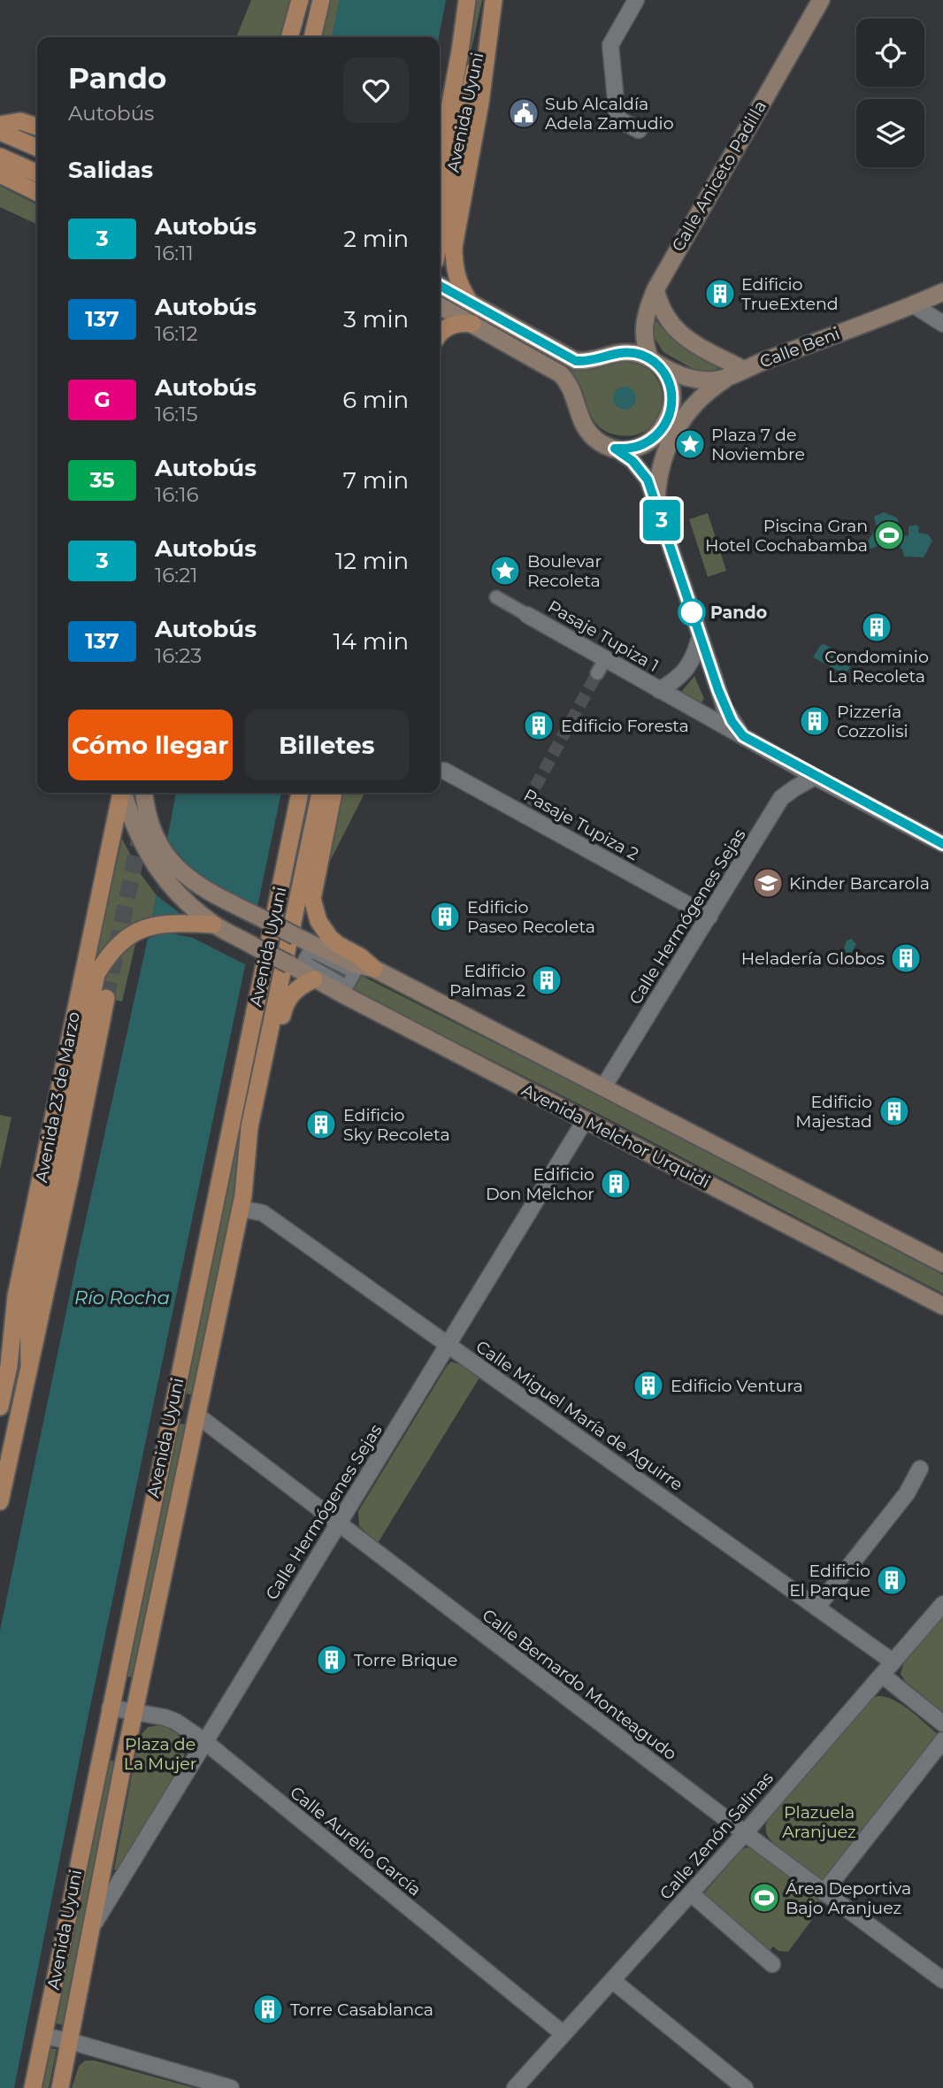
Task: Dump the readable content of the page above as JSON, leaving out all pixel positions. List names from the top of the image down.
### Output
{
  "streets": {
    "main road": [
      "Avenida Uyuni",
      "Calle Aniceto Padilla",
      "Calle Beni",
      "Avenida 23 de Marzo",
      "Avenida Melchor Urquidi"
    ],
    "street": [
      "Pasaje Tupiza 1",
      "Pasaje Tupiza 2",
      "Calle Hermógenes Sejas",
      "Calle Miguel María de Aguirre",
      "Calle Bernardo Monteagudo",
      "Calle Zenón Salinas",
      "Calle Aurelio García"
    ]
  },
  "crossings": [
    ["Avenida Uyuni", "Calle Hermógenes Sejas"],
    ["Avenida Uyuni", "Calle Miguel María de Aguirre"],
    ["Avenida Uyuni", "Calle Bernardo Monteagudo"],
    ["Avenida Uyuni", "Calle Aurelio García"],
    ["Calle Aniceto Padilla", "Calle Beni"],
    ["Pasaje Tupiza 1", "Calle Hermógenes Sejas"],
    ["Pasaje Tupiza 2", "Calle Hermógenes Sejas"],
    ["Calle Hermógenes Sejas", "Avenida Melchor Urquidi"],
    ["Calle Hermógenes Sejas", "Calle Miguel María de Aguirre"],
    ["Calle Hermógenes Sejas", "Calle Bernardo Monteagudo"],
    ["Calle Hermógenes Sejas", "Calle Aurelio García"],
    ["Calle Miguel María de Aguirre", "Calle Zenón Salinas"],
    ["Calle Bernardo Monteagudo", "Calle Zenón Salinas"],
    ["Calle Zenón Salinas", "Calle Aurelio García"]
  ],
  "water": ["Río Rocha"],
  "parks": ["Plaza de La Mujer", "Plazuela Aranjuez"],
  "places": {
    "public building": ["Sub Alcaldía Adela Zamudio"],
    "building": [
      "Edificio TrueExtend",
      "Condominio La Recoleta",
      "Pizzería Cozzolisi",
      "Edificio Foresta",
      "Edificio Paseo Recoleta",
      "Heladería Globos",
      "Edificio Palmas 2",
      "Edificio Majestad",
      "Edificio Sky Recoleta",
      "Edificio Don Melchor",
      "Edificio Ventura",
      "Edificio El Parque",
      "Torre Brique",
      "Torre Casablanca"
    ],
    "place": ["Plaza 7 de Noviembre", "Boulevar Recoleta"],
    "sports": ["Piscina Gran Hotel Cochabamba", "Área Deportiva Bajo Aranjuez"],
    "other": ["Pando"],
    "school or university": ["Kinder Barcarola"]
  },
  "lines": ["bus line 3"],
  "page": {
    "on_map": "3",
    "heading": [
      ["Pando", "Autobús"],
      "Salidas"
    ],
    "list": [
      {
        "mark": "3",
        "name": "Autobús",
        "note": "16:11",
        "value": "2 min"
      },
      {
        "mark": "137",
        "name": "Autobús",
        "note": "16:12",
        "value": "3 min"
      },
      {
        "mark": "G",
        "name": "Autobús",
        "note": "16:15",
        "value": "6 min"
      },
      {
        "mark": "35",
        "name": "Autobús",
        "note": "16:16",
        "value": "7 min"
      },
      {
        "mark": "3",
        "name": "Autobús",
        "note": "16:21",
        "value": "12 min"
      },
      {
        "mark": "137",
        "name": "Autobús",
        "note": "16:23",
        "value": "14 min"
      }
    ],
    "buttons": ["Cómo llegar", "Billetes"]
  }
}
